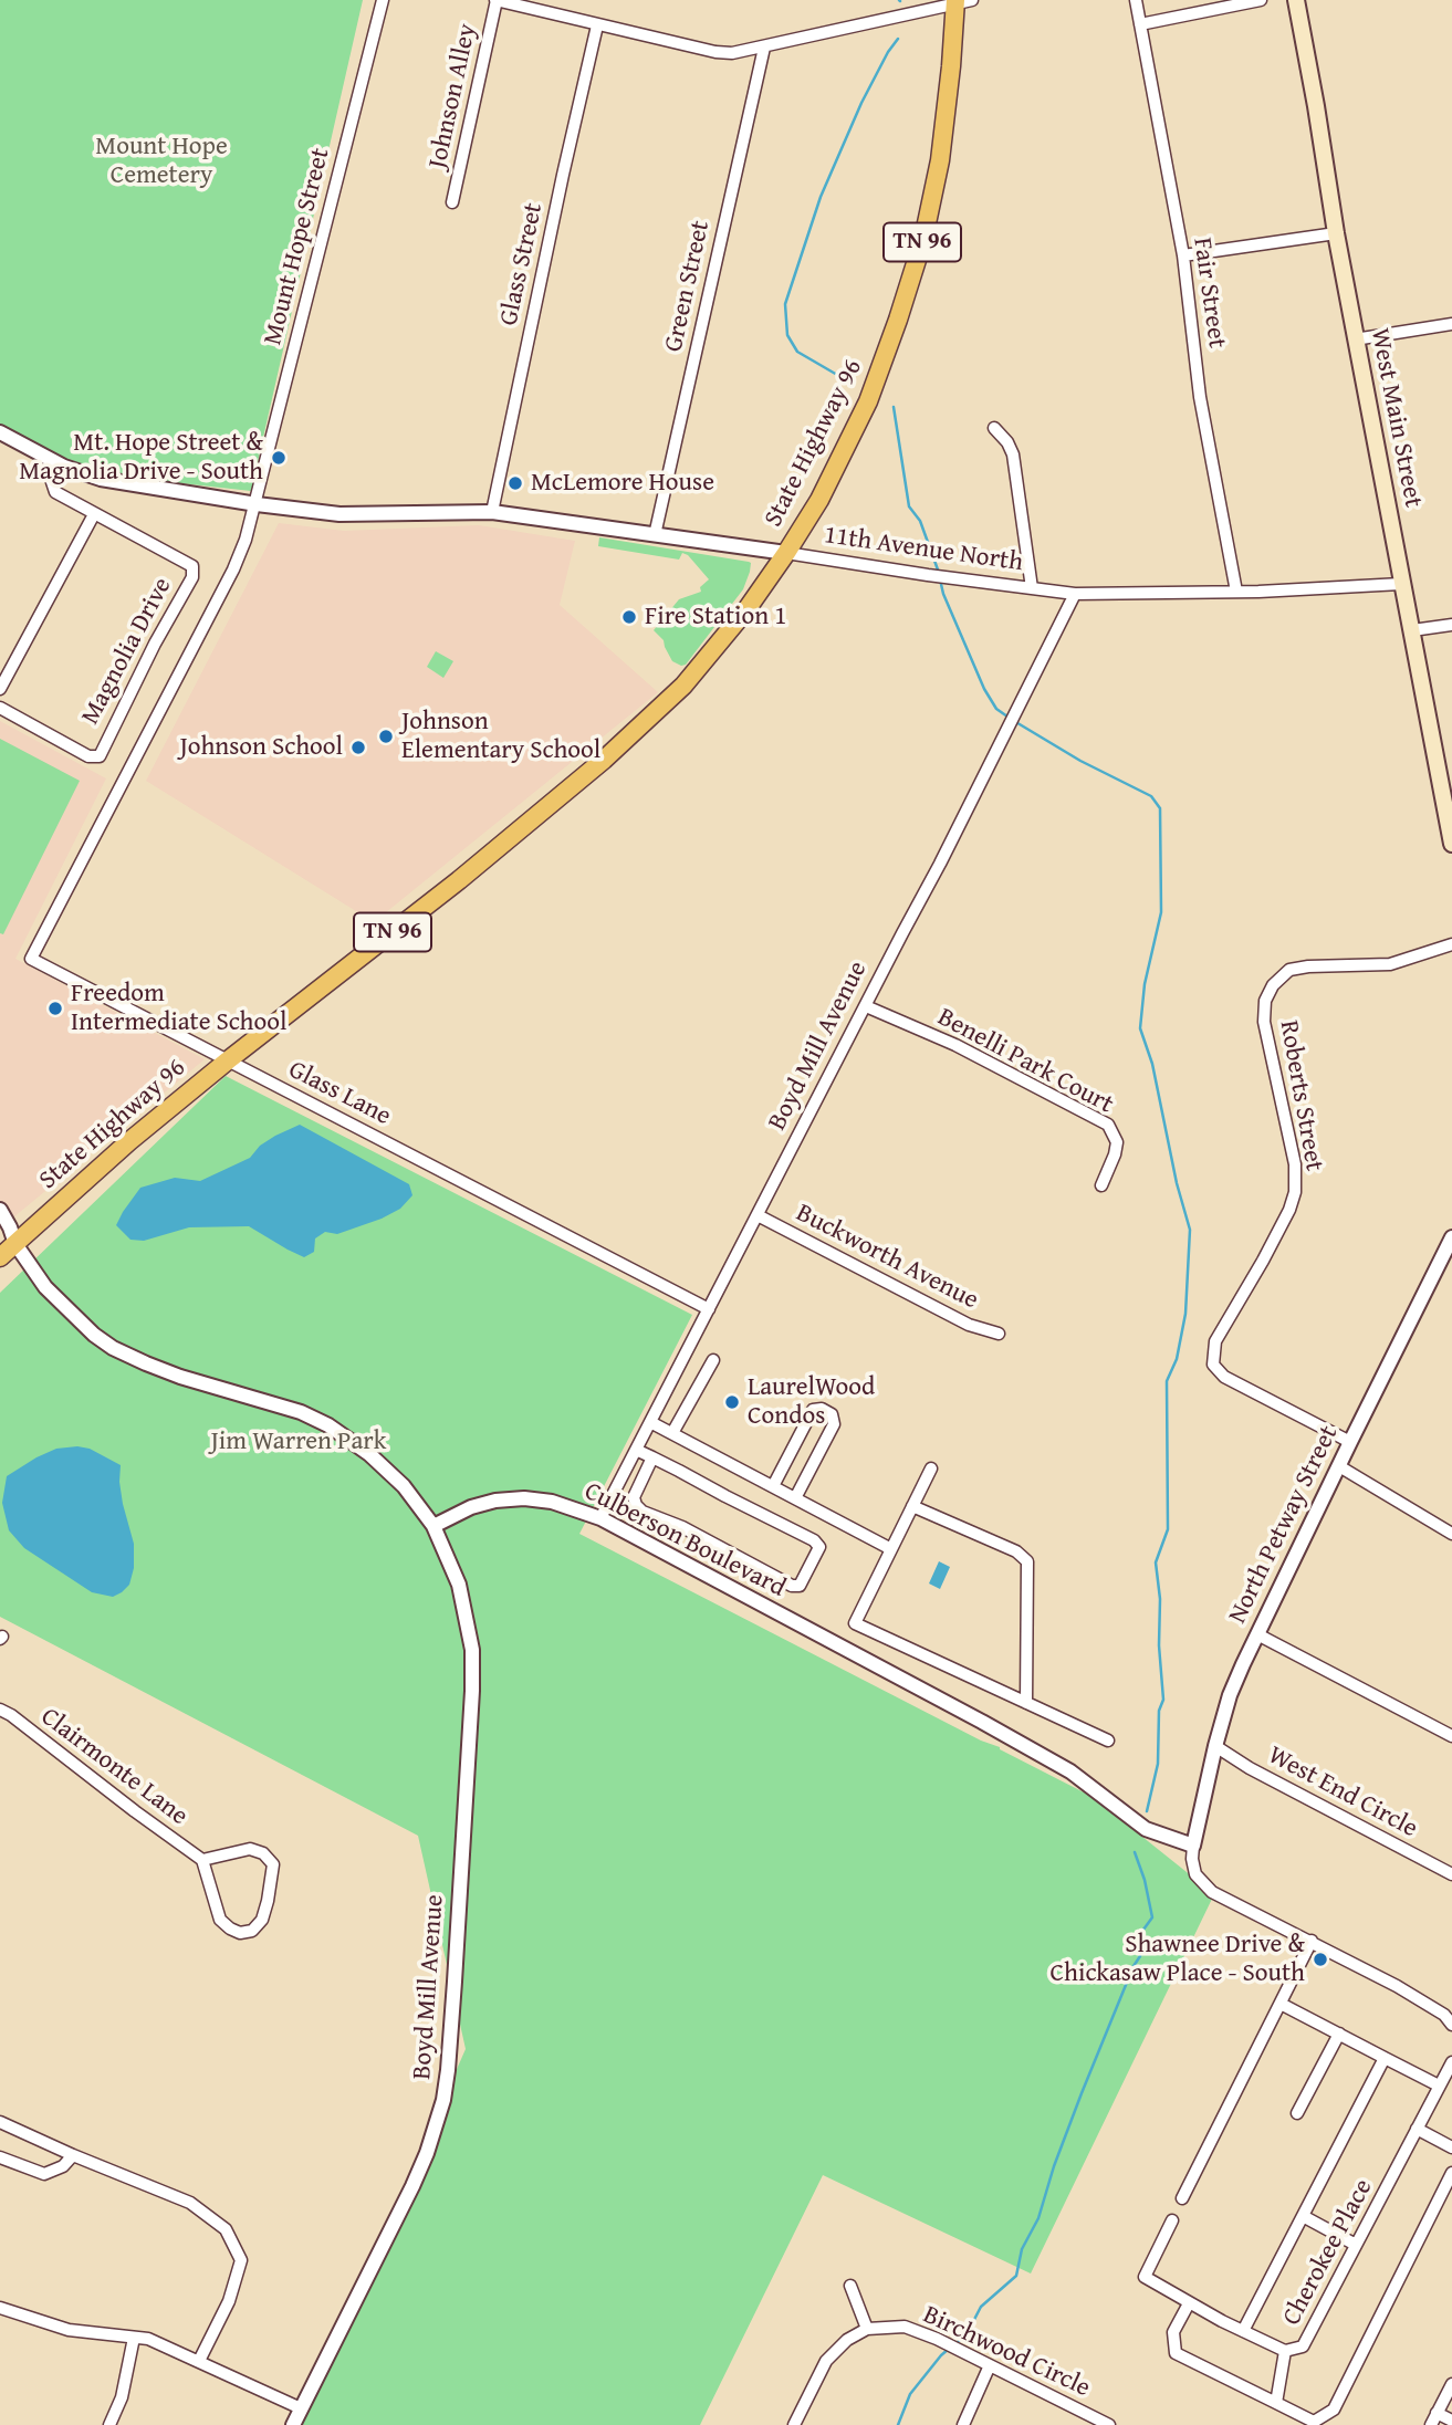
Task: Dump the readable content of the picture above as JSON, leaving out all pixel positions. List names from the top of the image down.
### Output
{
  "streets": {
    "main road": ["TN 96", "West Main Street", "State Highway 96"],
    "street": [
      "Johnson Alley",
      "Mount Hope Street",
      "Glass Street",
      "Green Street",
      "Fair Street",
      "11th Avenue North",
      "Magnolia Drive",
      "Boyd Mill Avenue",
      "Benelli Park Court",
      "Glass Lane",
      "Roberts Street",
      "Buckworth Avenue",
      "North Petway Street",
      "Culberson Boulevard",
      "Clairmonte Lane",
      "West End Circle",
      "Cherokee Place",
      "Birchwood Circle"
    ]
  },
  "crossings": [
    ["Mount Hope Street", "11th Avenue North"],
    ["Mount Hope Street", "Glass Lane"],
    ["Glass Street", "11th Avenue North"],
    ["Green Street", "11th Avenue North"],
    ["Fair Street", "11th Avenue North"],
    ["West Main Street", "11th Avenue North"],
    ["State Highway 96", "11th Avenue North"],
    ["State Highway 96", "Glass Lane"],
    ["11th Avenue North", "Boyd Mill Avenue"],
    ["11th Avenue North", "Glass Lane"],
    ["Boyd Mill Avenue", "Benelli Park Court"],
    ["Boyd Mill Avenue", "Glass Lane"],
    ["Boyd Mill Avenue", "Buckworth Avenue"],
    ["Boyd Mill Avenue", "Culberson Boulevard"],
    ["Roberts Street", "North Petway Street"],
    ["North Petway Street", "Culberson Boulevard"],
    ["North Petway Street", "West End Circle"]
  ],
  "parks": ["Mount Hope Cemetery", "Jim Warren Park"],
  "places": [
    "Mt. Hope Street & Magnolia Drive - South",
    "McLemore House",
    "Fire Station 1",
    "Johnson Elementary School",
    "Johnson School",
    "Freedom Intermediate School",
    "LaurelWood Condos",
    "Shawnee Drive & Chickasaw Place - South"
  ]
}
